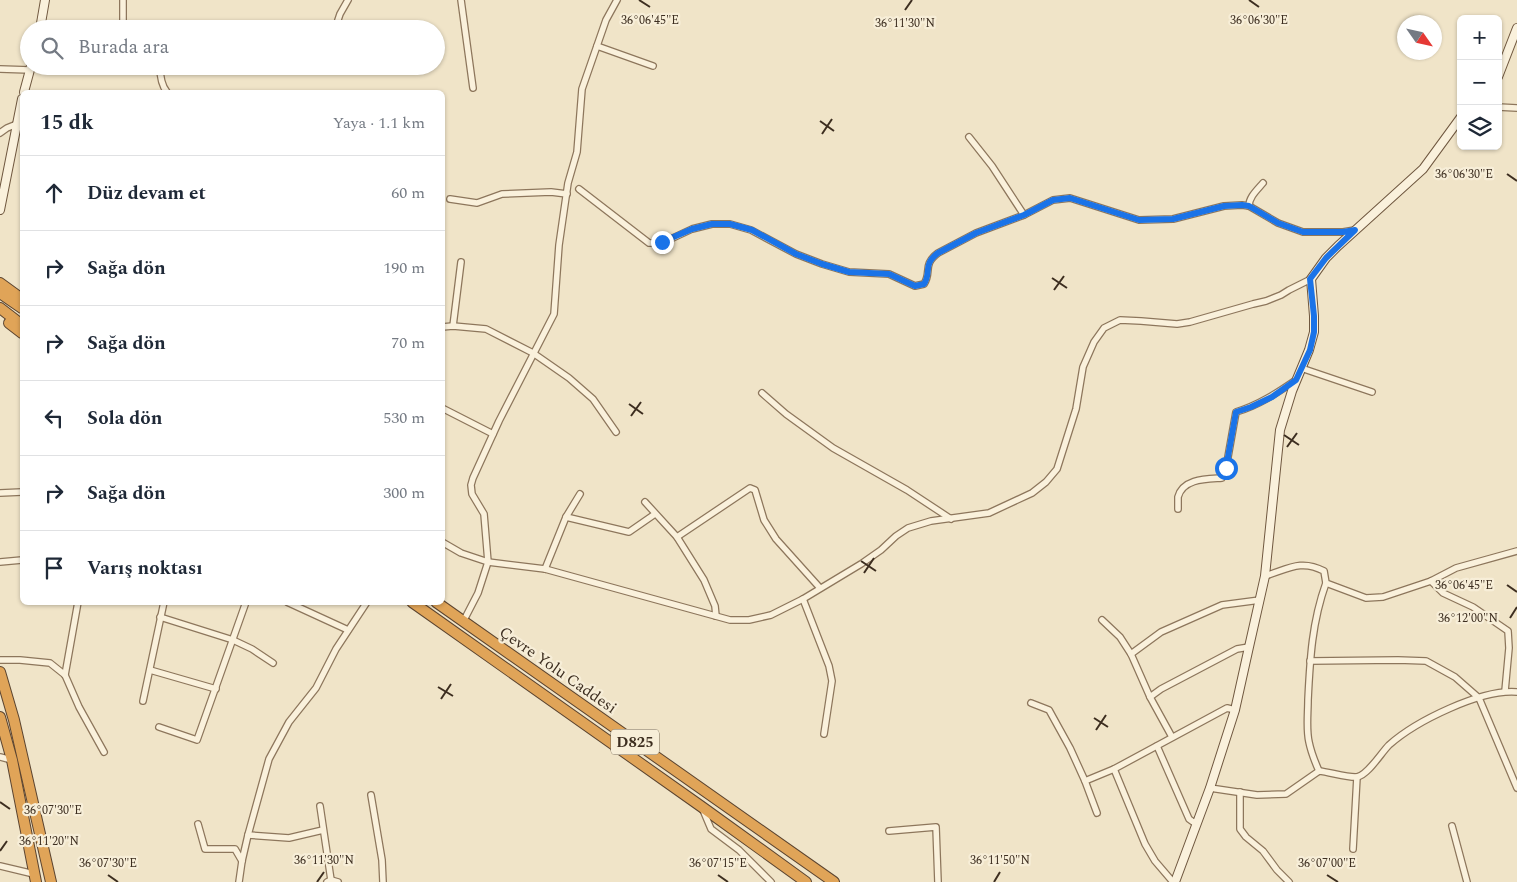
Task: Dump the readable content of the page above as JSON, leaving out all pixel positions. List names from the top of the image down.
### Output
{
  "streets": {
    "highway": ["Çevre Yolu Caddesi", "D825"]
  },
  "north": "bottom right",
  "page": {
    "map_buttons": ["+", "−"],
    "search": "Burada ara",
    "heading": ["15 dk", "Yaya · 1.1 km"],
    "list": [
      ["Düz devam et", "60 m"],
      ["Sağa dön", "190 m"],
      ["Sağa dön", "70 m"],
      ["Sola dön", "530 m"],
      ["Sağa dön", "300 m"],
      "Varış noktası"
    ]
  },
  "coordinates": [
    "36°06'45\"E",
    "36°06'30\"E",
    "36°11'30\"N",
    "36°12'00\"N",
    "36°07'30\"E",
    "36°11'20\"N",
    "36°11'50\"N",
    "36°07'15\"E",
    "36°07'00\"E"
  ]
}
